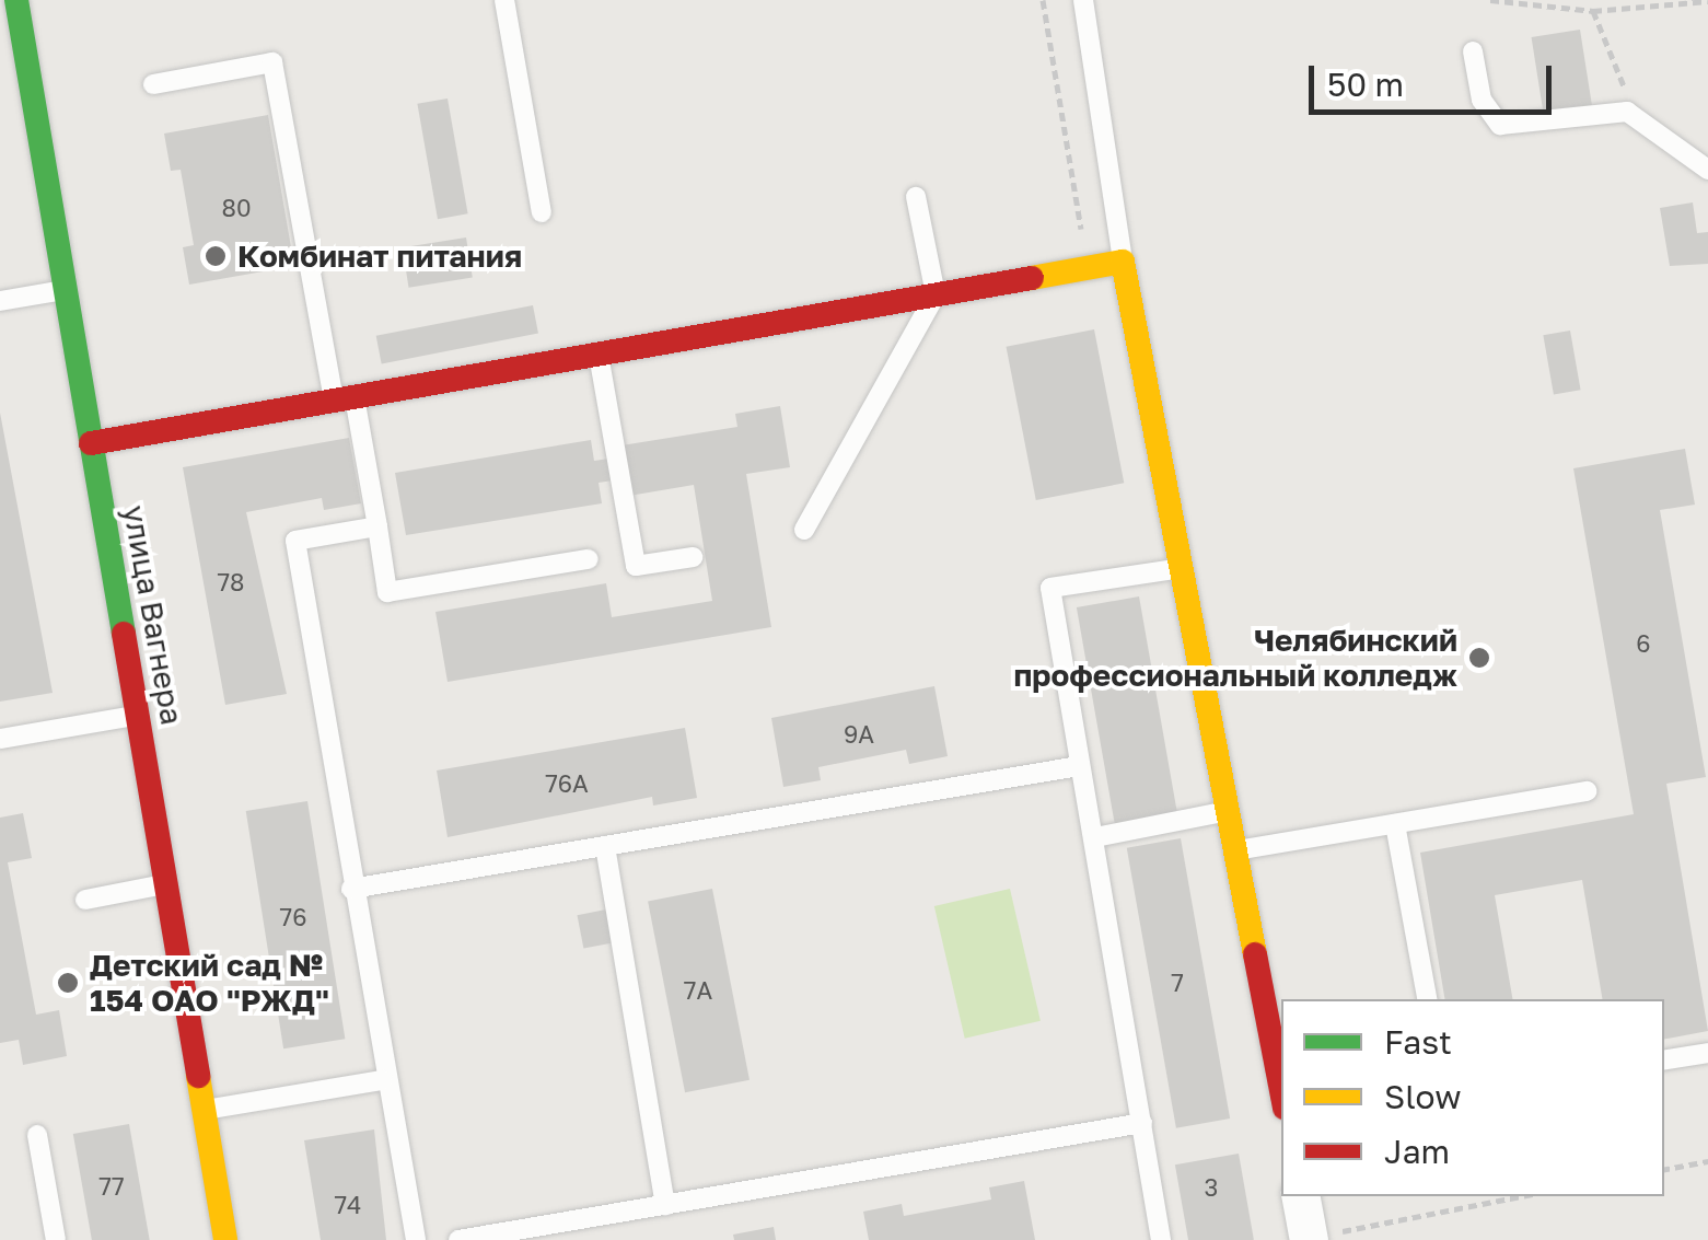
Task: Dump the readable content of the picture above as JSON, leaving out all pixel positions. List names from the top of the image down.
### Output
{
  "streets": {
    "street": ["улица Вагнера"]
  },
  "places": ["Комбинат питания", "Челябинский профессиональный колледж", "Детский сад № 154 ОАО \"РЖД\""],
  "house_numbers": [
    "80",
    "78",
    "6",
    "9А",
    "76А",
    "76",
    "7",
    "7А",
    "77",
    "3",
    "74"
  ],
  "legend": ["Fast", "Slow", "Jam"],
  "scale_bar": "50 m"
}
